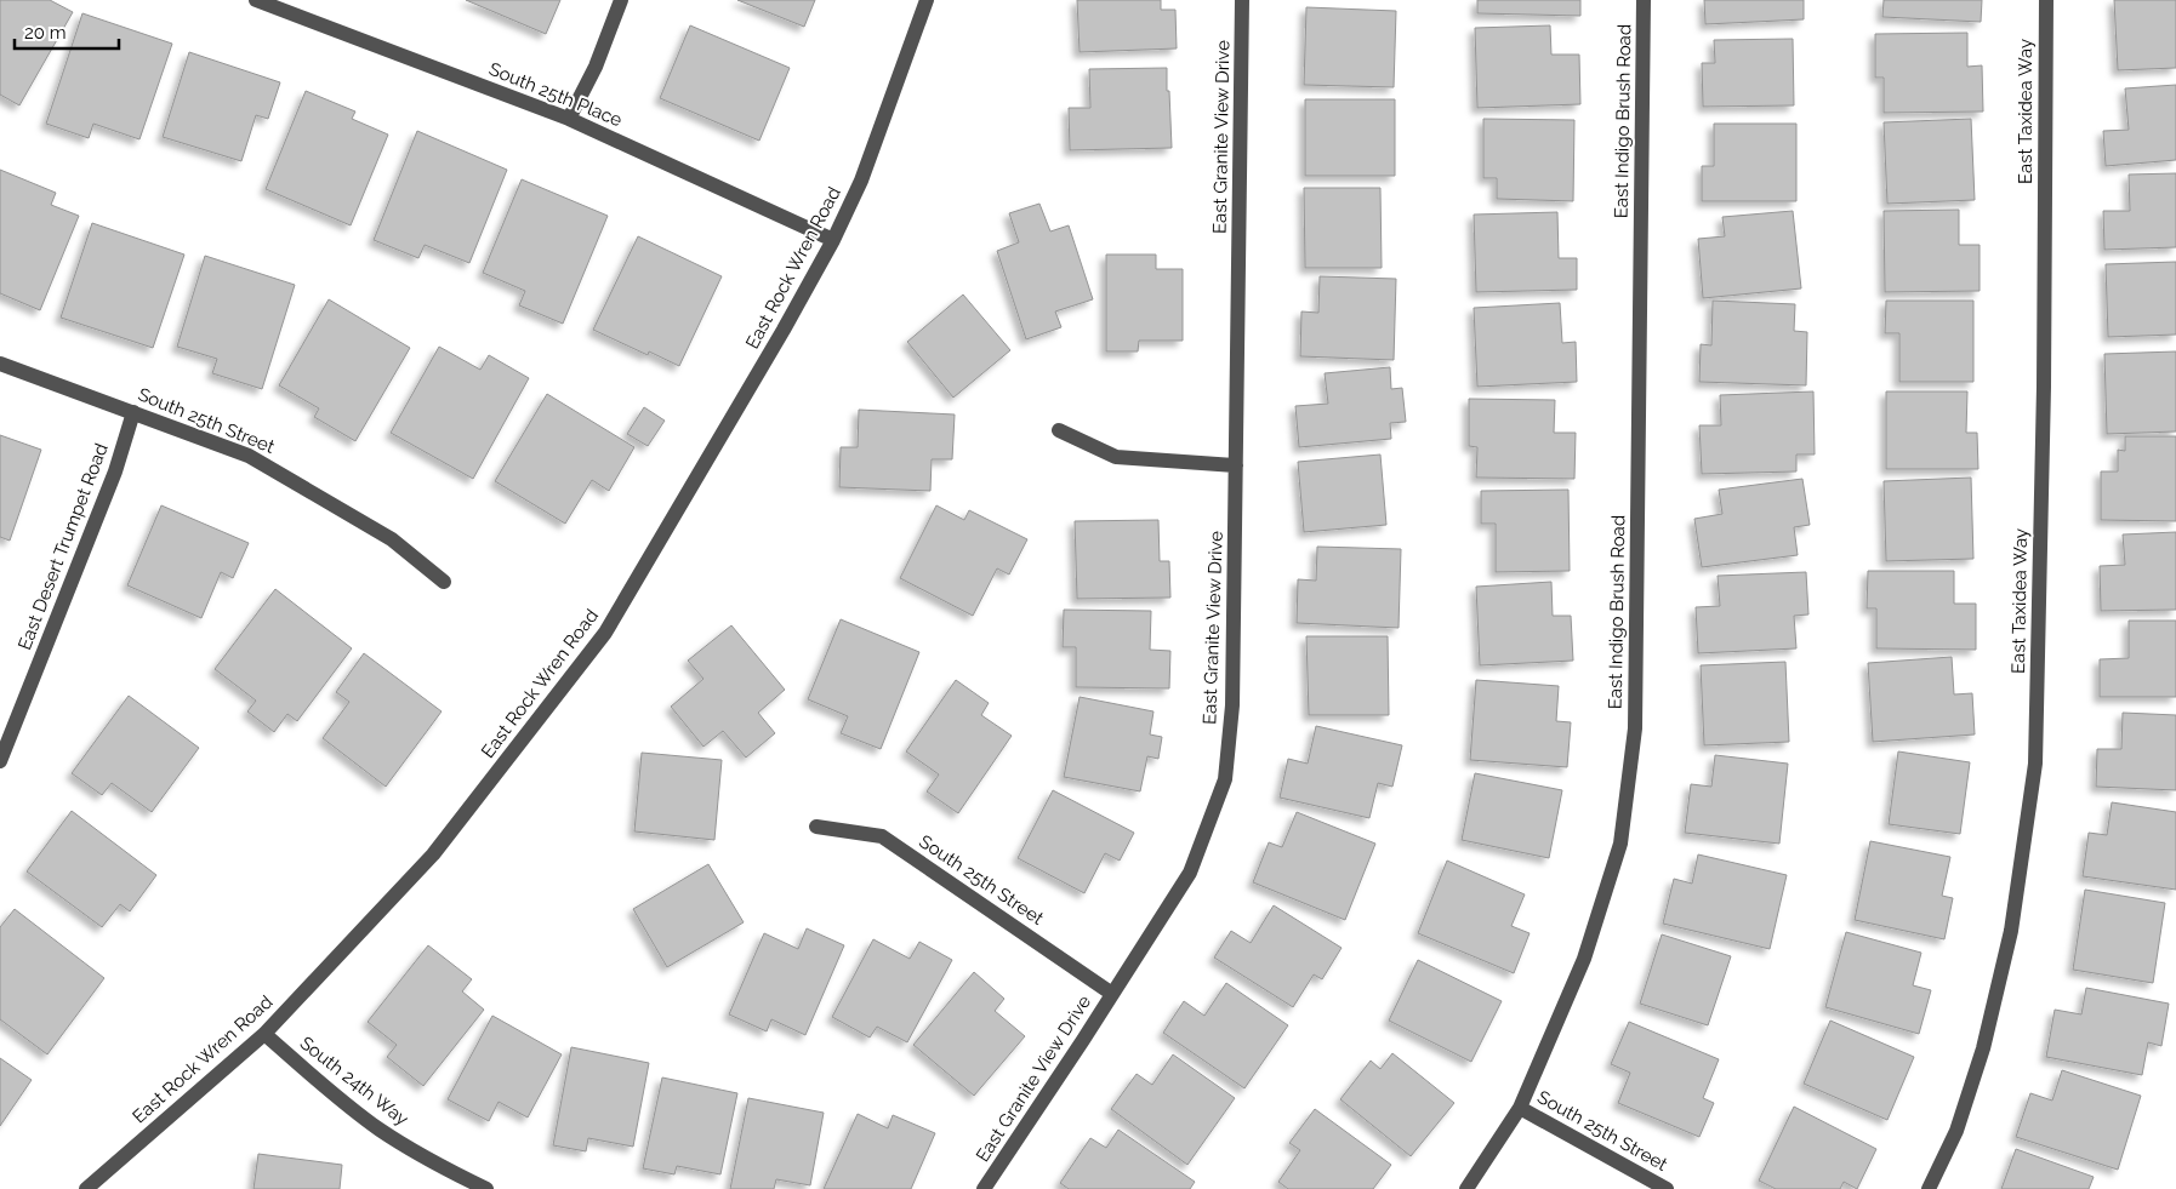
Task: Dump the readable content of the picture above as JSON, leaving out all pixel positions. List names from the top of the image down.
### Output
{
  "streets": {
    "street": [
      "South 25th Place",
      "East Taxidea Way",
      "East Indigo Brush Road",
      "East Granite View Drive",
      "East Rock Wren Road",
      "South 25th Street",
      "East Desert Trumpet Road",
      "South 24th Way"
    ]
  },
  "crossings": [
    ["South 25th Place", "East Rock Wren Road"],
    ["East Indigo Brush Road", "South 25th Street"],
    ["East Granite View Drive", "South 25th Street"],
    ["East Rock Wren Road", "South 24th Way"],
    ["South 25th Street", "East Desert Trumpet Road"]
  ],
  "scale_bar": "20 m"
}
